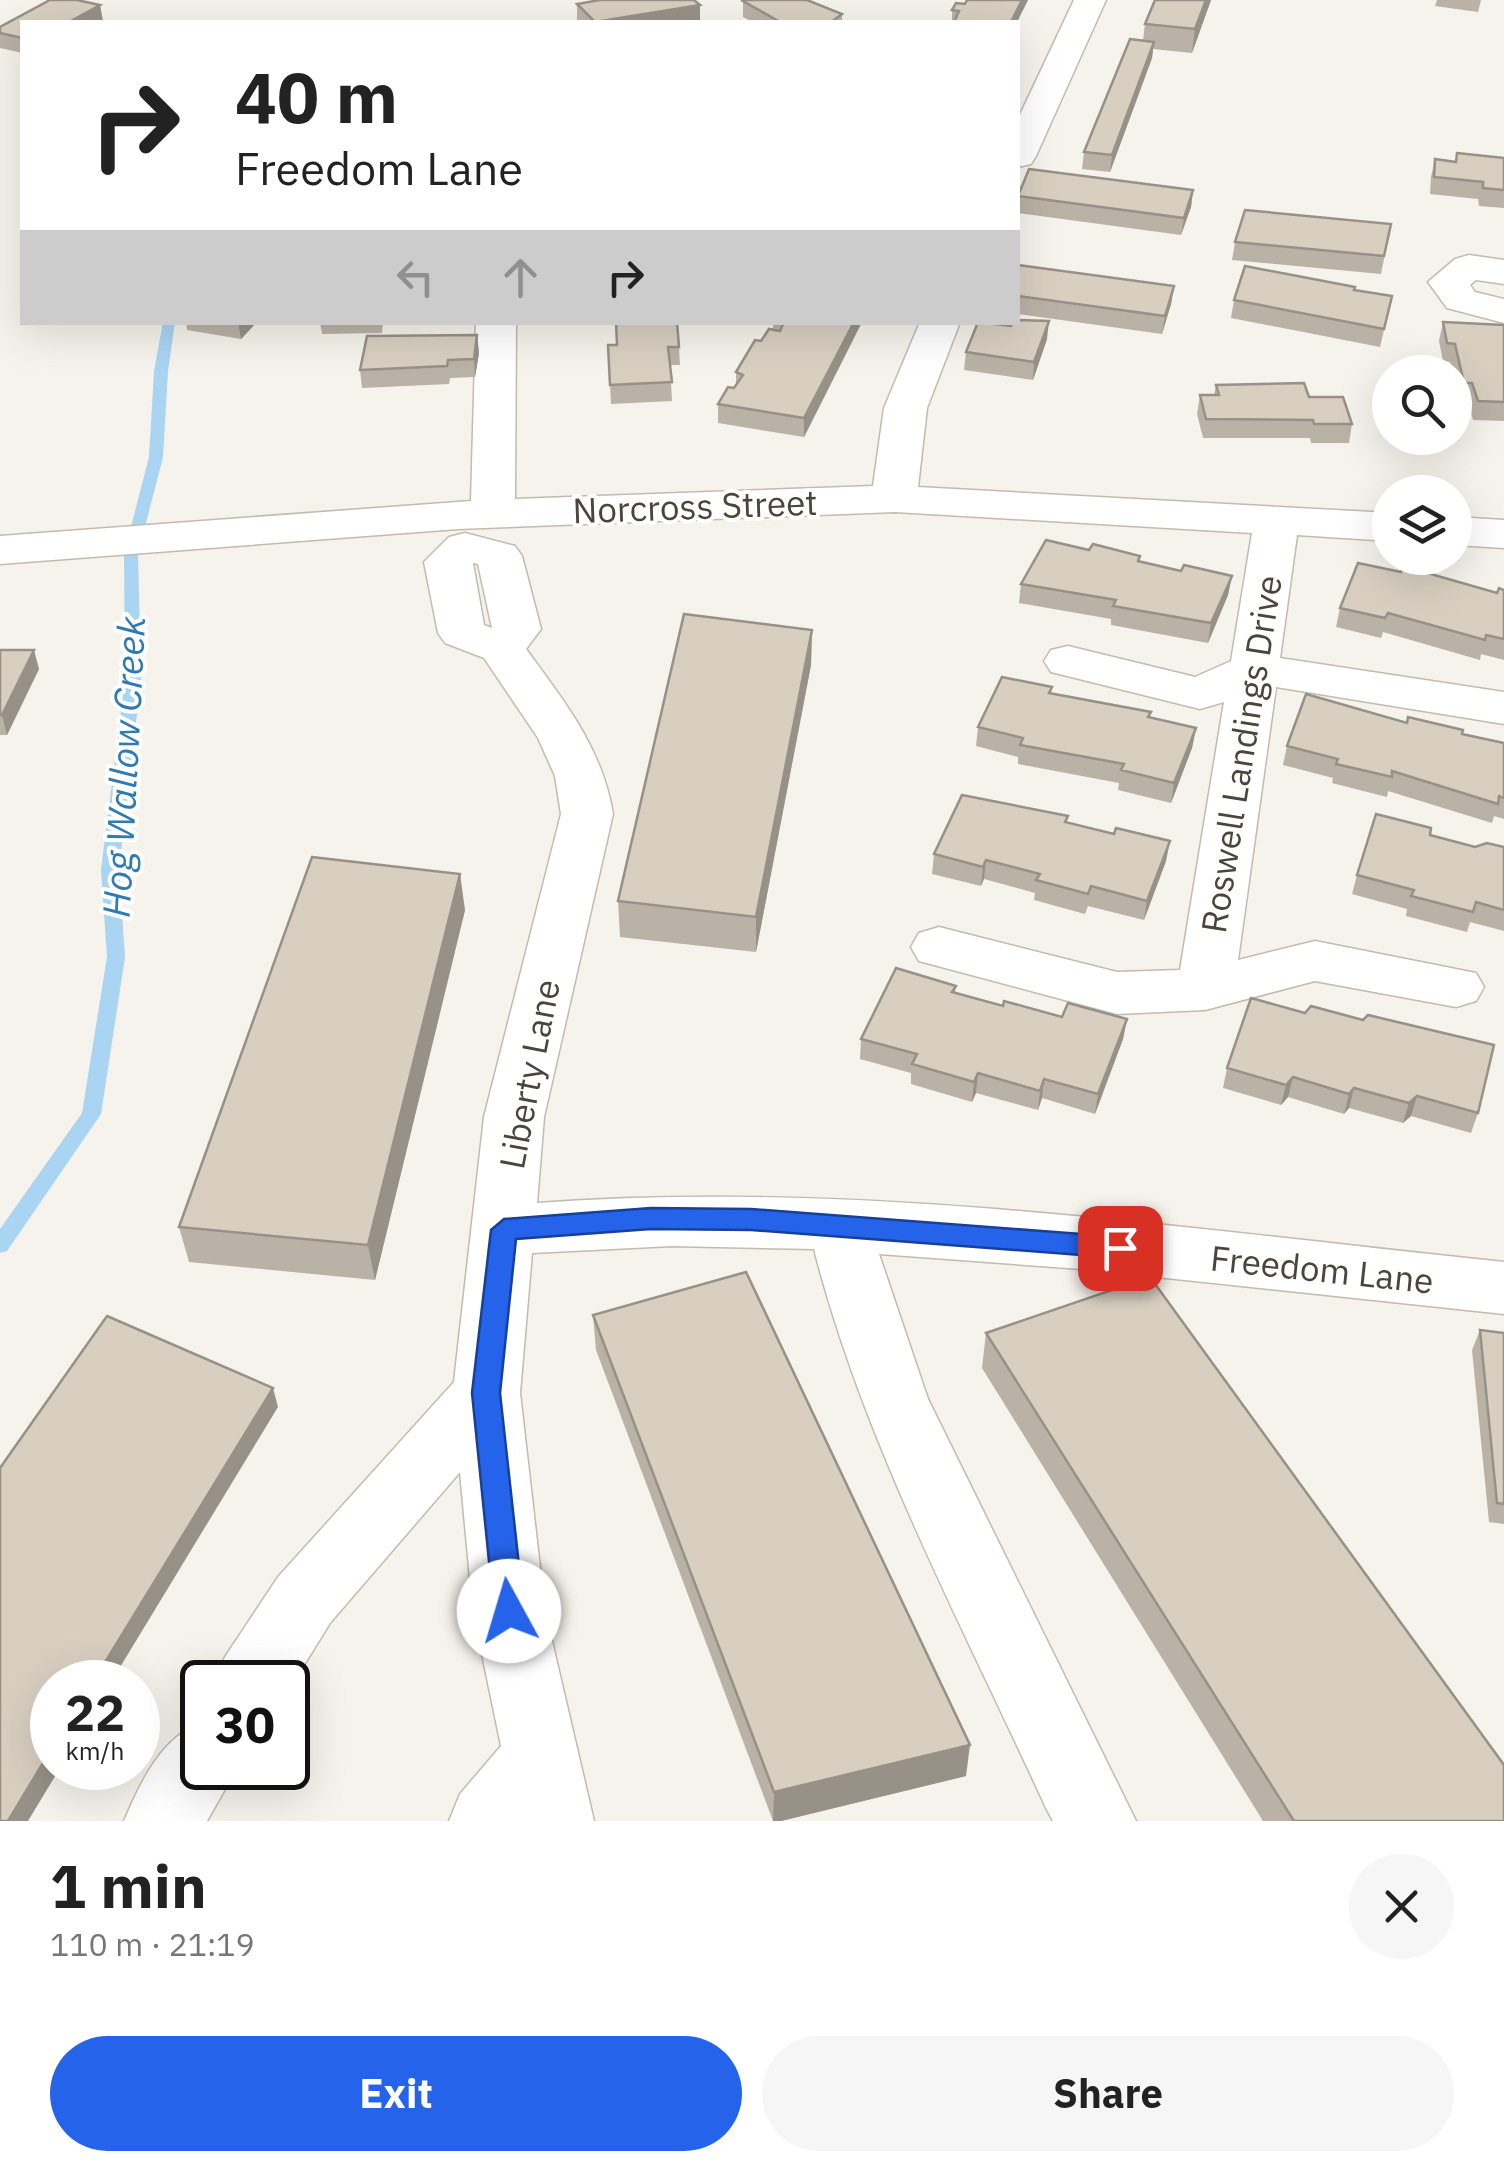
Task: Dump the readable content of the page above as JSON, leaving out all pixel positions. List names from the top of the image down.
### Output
{
  "streets": {
    "street": [
      "Norcross Street",
      "Roswell Landings Drive",
      "Liberty Lane",
      "Freedom Lane"
    ]
  },
  "crossings": [
    ["Norcross Street", "Roswell Landings Drive"],
    ["Norcross Street", "Liberty Lane"],
    ["Liberty Lane", "Freedom Lane"]
  ],
  "water": ["Hog Wallow Creek"],
  "page": {
    "turn": ["40 m", "Freedom Lane"],
    "speed": "22 km/h",
    "limit": "30",
    "heading": ["1 min", "110 m · 21:19"],
    "buttons": ["Exit", "Share"]
  }
}
